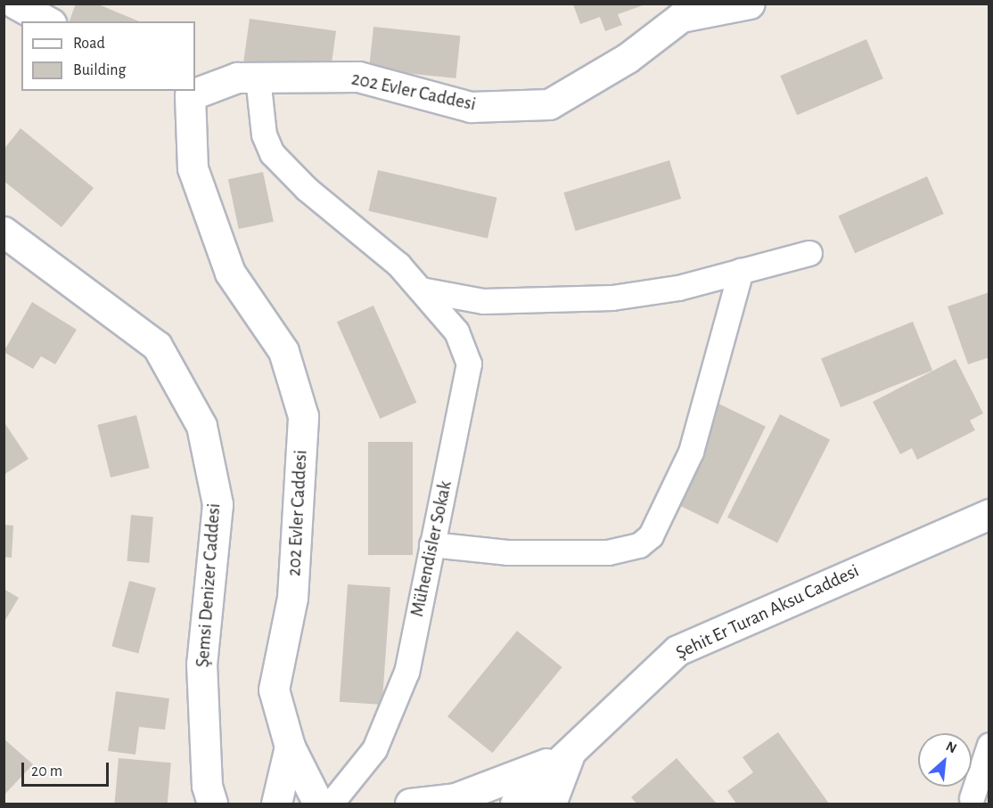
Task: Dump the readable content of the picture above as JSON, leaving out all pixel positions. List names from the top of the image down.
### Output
{
  "streets": {
    "street": [
      "202 Evler Caddesi",
      "Mühendisler Sokak",
      "Şemsi Denizer Caddesi",
      "Şehit Er Turan Aksu Caddesi"
    ]
  },
  "crossings": [
    ["202 Evler Caddesi", "Mühendisler Sokak"]
  ],
  "legend": ["Road", "Building"],
  "scale_bar": "20 m",
  "north": "top right"
}
